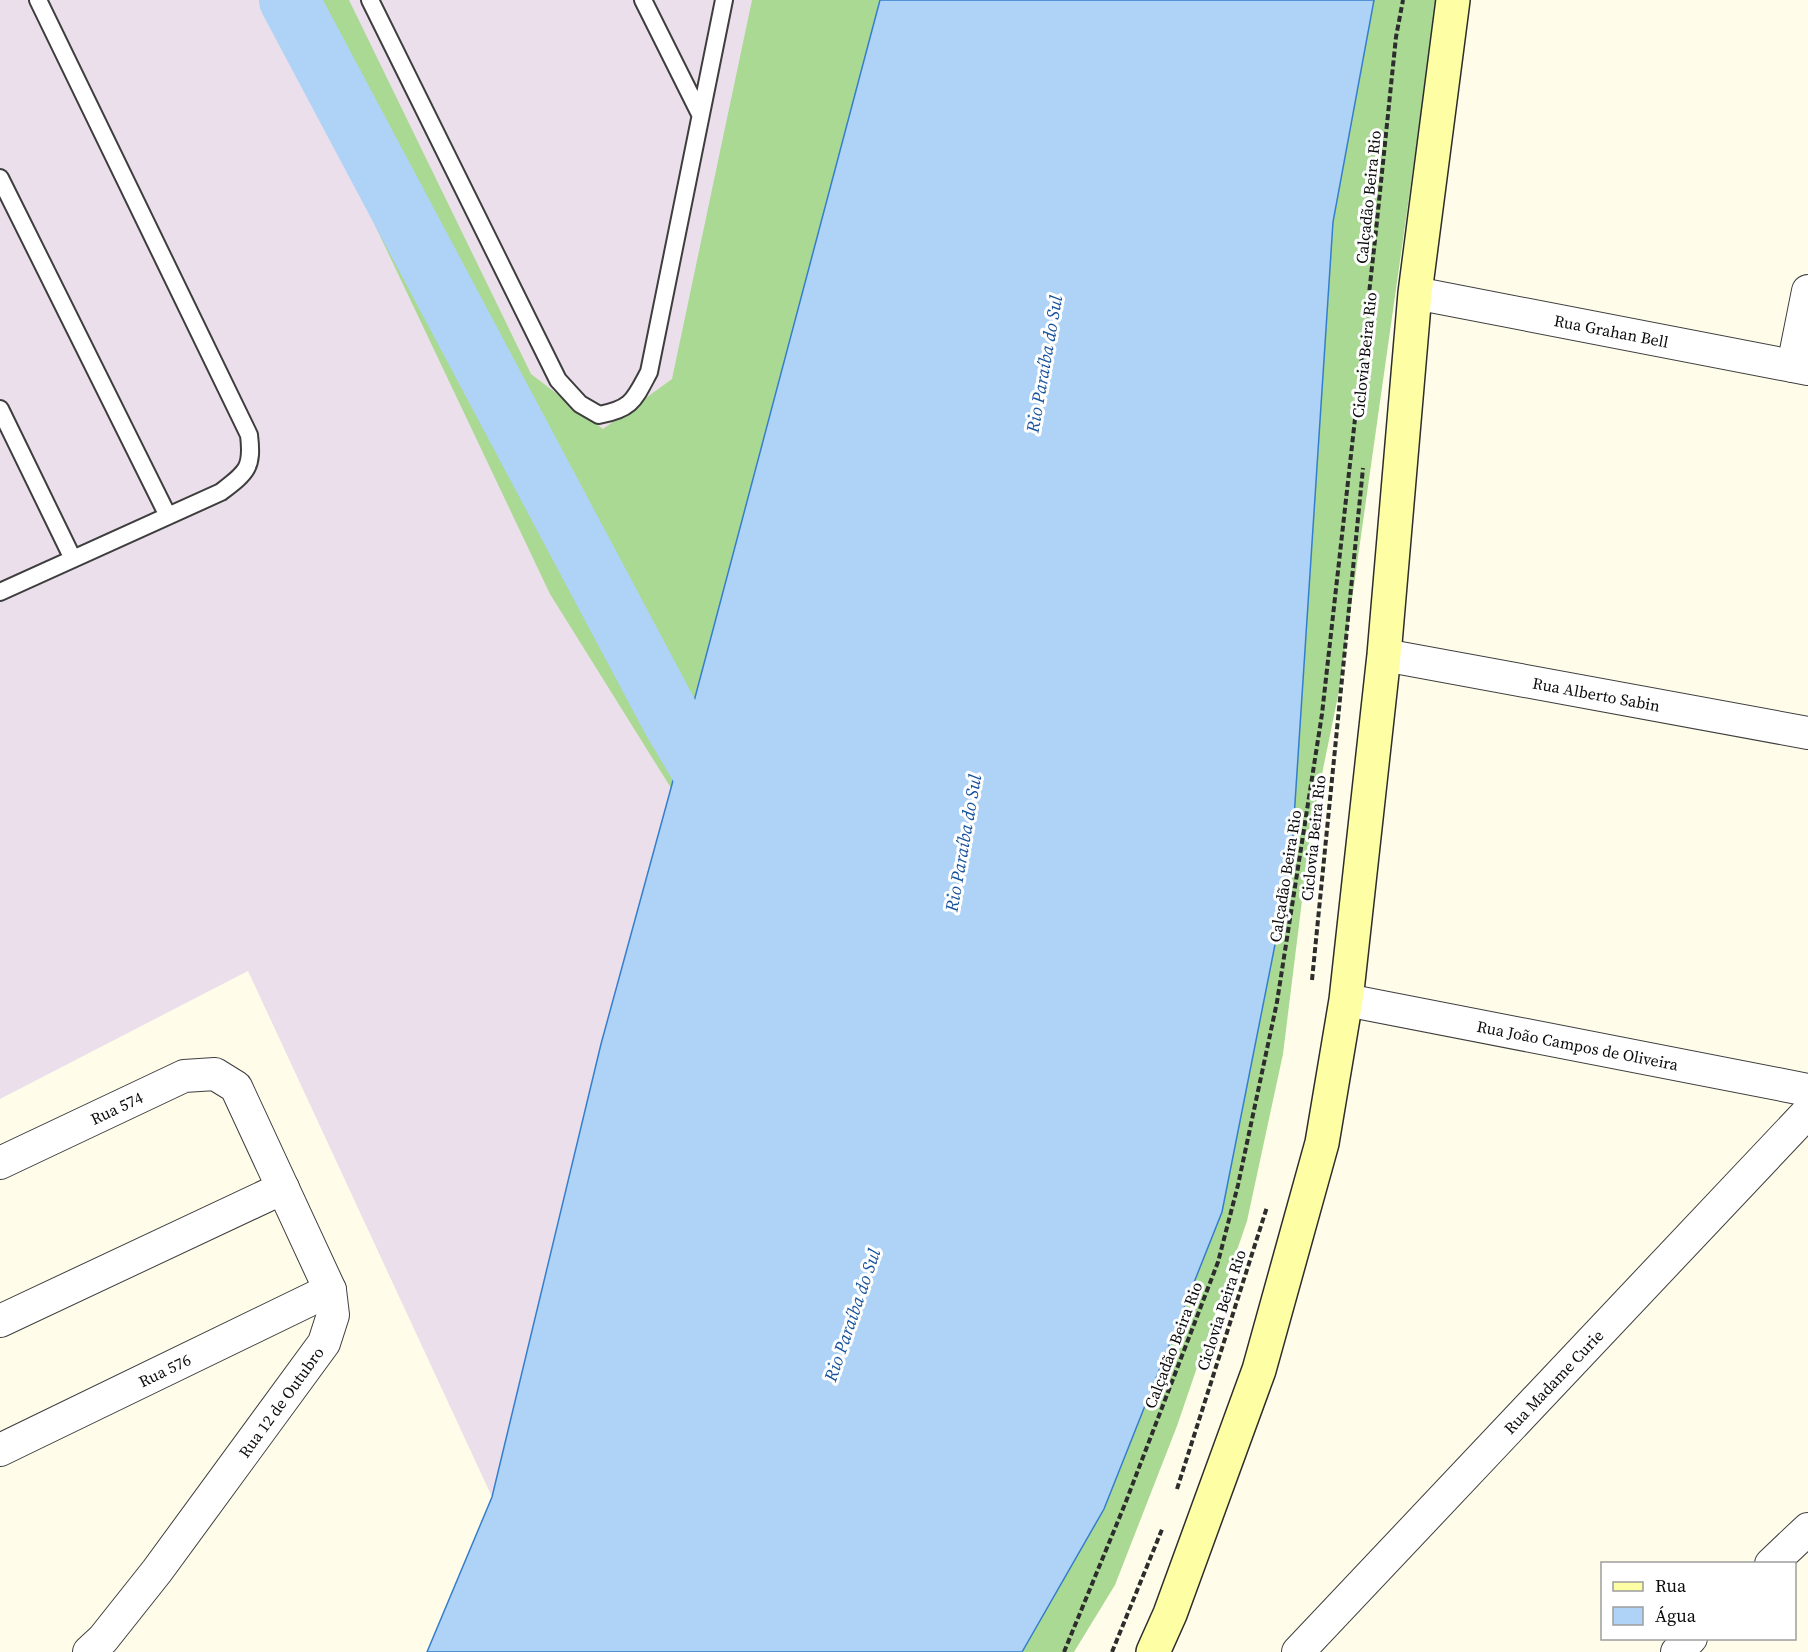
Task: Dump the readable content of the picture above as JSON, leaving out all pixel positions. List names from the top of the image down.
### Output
{
  "streets": {
    "street": [
      "Rua Grahan Bell",
      "Rua Alberto Sabin",
      "Rua João Campos de Oliveira",
      "Rua 574",
      "Rua 576",
      "Rua Madame Curie",
      "Rua 12 de Outubro"
    ],
    "path": ["Calçadão Beira Rio", "Ciclovia Beira Rio"]
  },
  "crossings": [
    ["Rua 574", "Rua 12 de Outubro"],
    ["Rua 576", "Rua 12 de Outubro"]
  ],
  "water": ["Rio Paraíba do Sul"],
  "legend": ["Rua", "Água"]
}
